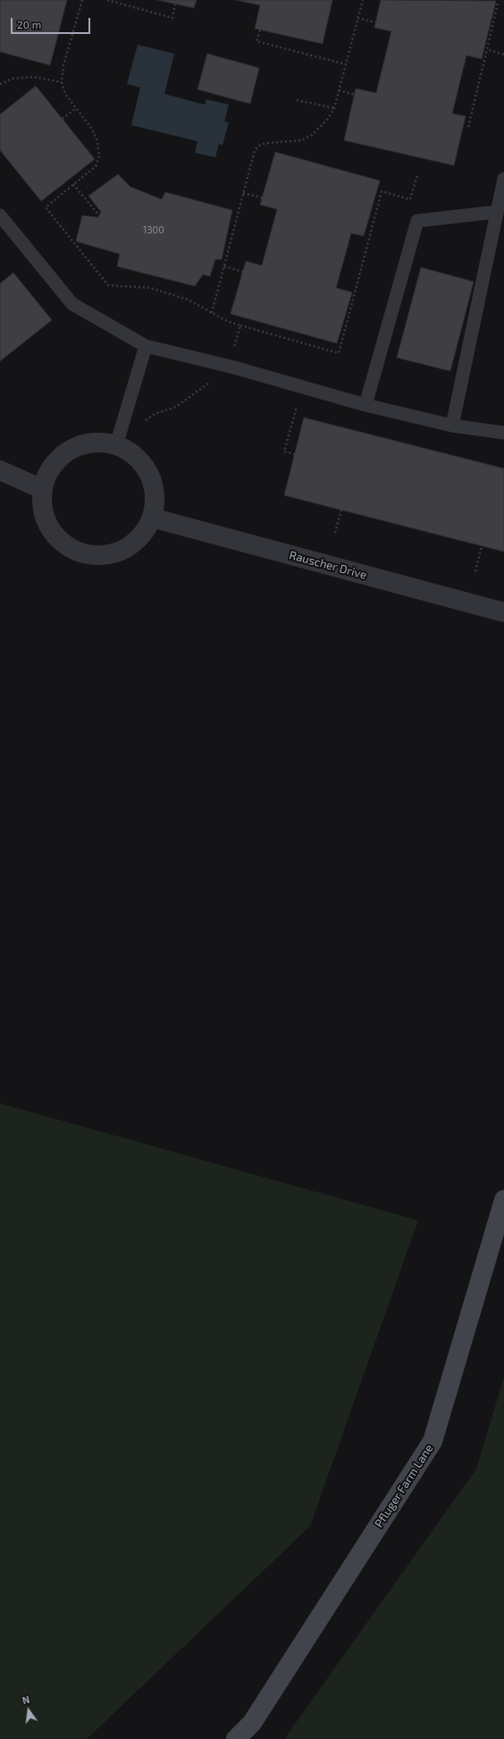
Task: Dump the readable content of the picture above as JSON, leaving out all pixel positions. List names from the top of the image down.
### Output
{
  "streets": {
    "street": ["Rauscher Drive", "Pfluger Farm Lane"]
  },
  "house_numbers": ["1300"],
  "scale_bar": "20 m",
  "north": "top"
}
